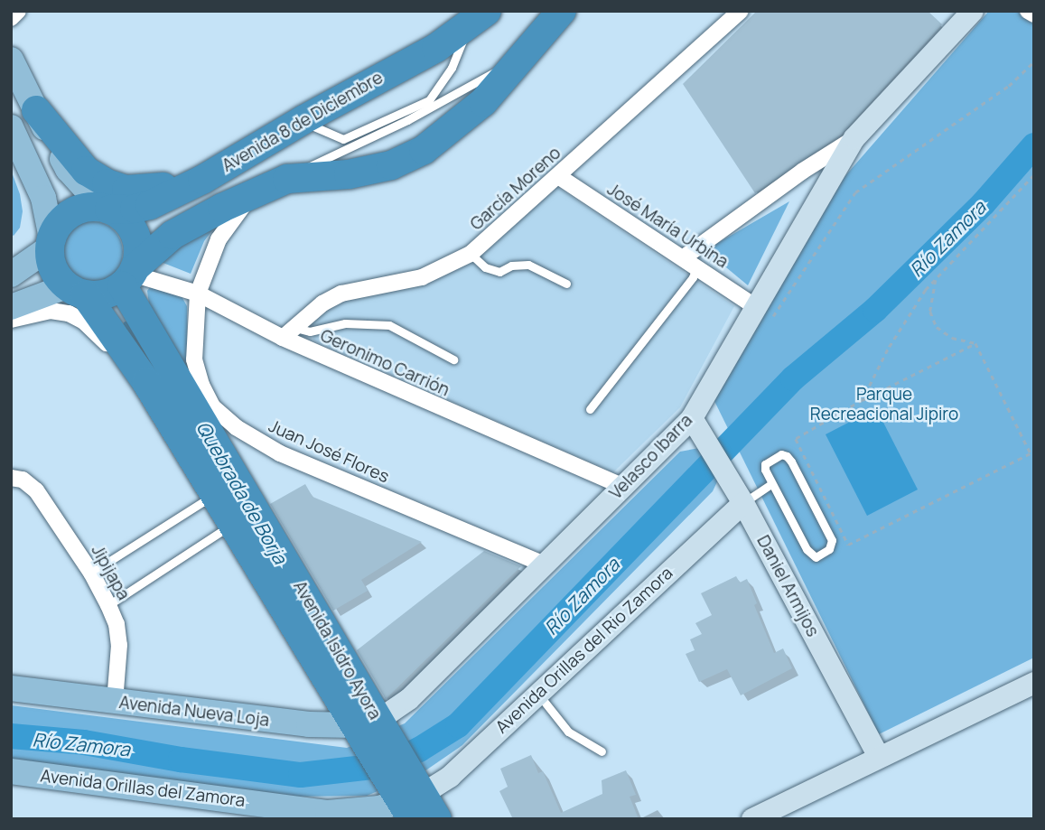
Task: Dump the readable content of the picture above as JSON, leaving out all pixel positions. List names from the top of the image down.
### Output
{
  "streets": {
    "highway": ["Avenida 8 de Diciembre", "Avenida Isidro Ayora"],
    "main road": [
      "Velasco Ibarra",
      "Daniel Armijos",
      "Avenida Orillas del Rio Zamora",
      "Avenida Nueva Loja",
      "Avenida Orillas del Zamora"
    ],
    "street": [
      "García Moreno",
      "José María Urbina",
      "Geronimo Carrión",
      "Juan José Flores",
      "Jipijapa"
    ]
  },
  "crossings": [
    ["Avenida 8 de Diciembre", "Geronimo Carrión"],
    ["Avenida 8 de Diciembre", "Juan José Flores"],
    ["Avenida 8 de Diciembre", "Avenida Isidro Ayora"],
    ["García Moreno", "José María Urbina"],
    ["García Moreno", "Geronimo Carrión"],
    ["José María Urbina", "Velasco Ibarra"],
    ["Geronimo Carrión", "Juan José Flores"],
    ["Geronimo Carrión", "Velasco Ibarra"],
    ["Geronimo Carrión", "Avenida Isidro Ayora"],
    ["Juan José Flores", "Velasco Ibarra"],
    ["Velasco Ibarra", "Daniel Armijos"],
    ["Velasco Ibarra", "Avenida Isidro Ayora"],
    ["Velasco Ibarra", "Avenida Nueva Loja"],
    ["Jipijapa", "Avenida Nueva Loja"],
    ["Daniel Armijos", "Avenida Orillas del Rio Zamora"],
    ["Avenida Isidro Ayora", "Avenida Orillas del Rio Zamora"],
    ["Avenida Isidro Ayora", "Avenida Nueva Loja"],
    ["Avenida Isidro Ayora", "Avenida Orillas del Zamora"],
    ["Avenida Orillas del Rio Zamora", "Avenida Orillas del Zamora"]
  ],
  "water": ["Río Zamora", "Quebrada de Borja"],
  "parks": ["Parque Recreacional Jipiro"]
}
